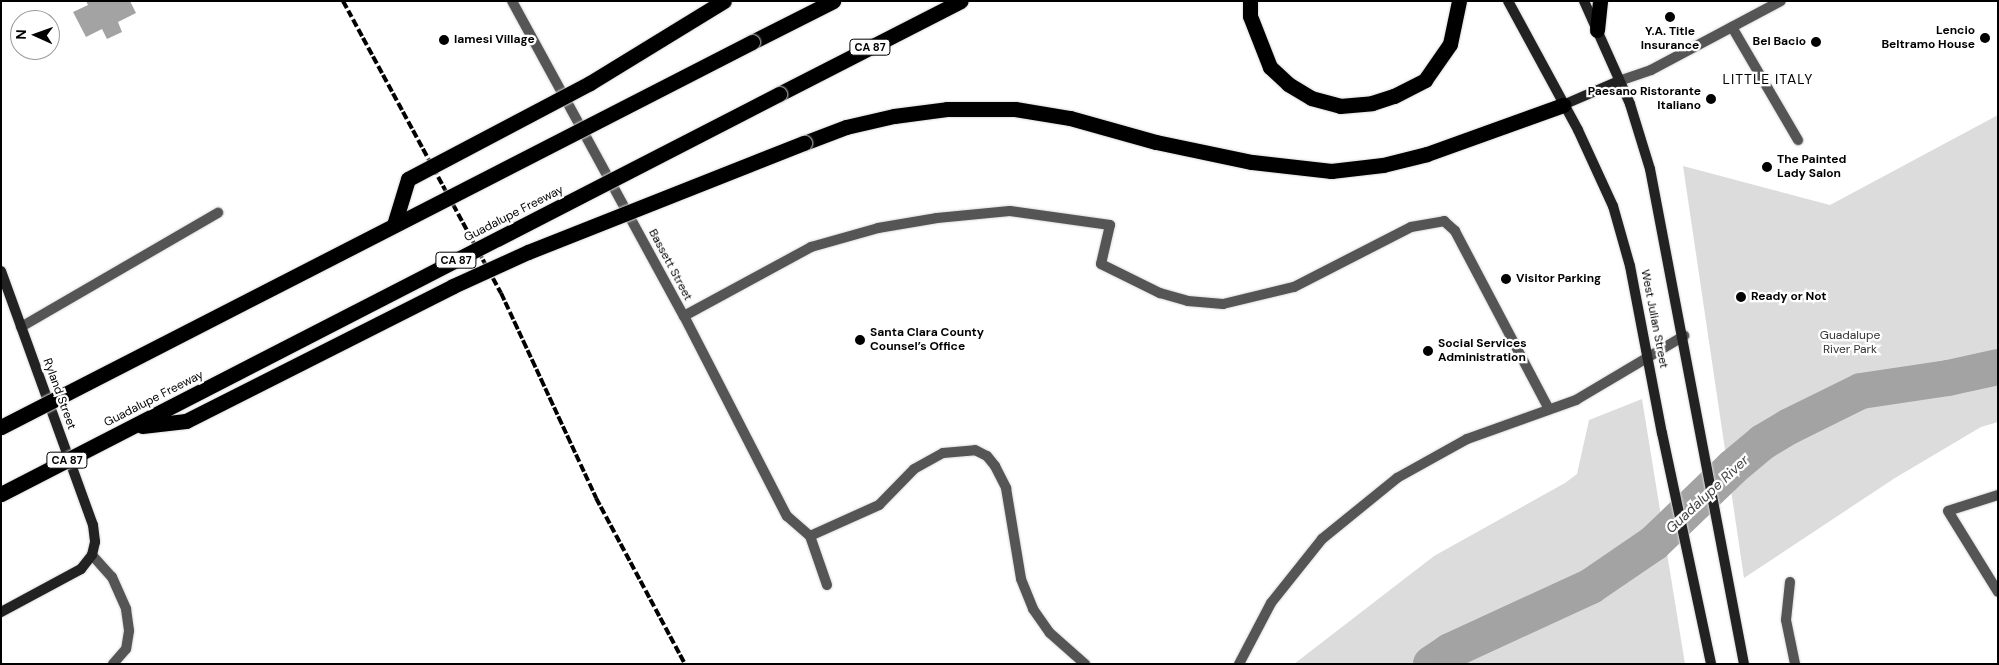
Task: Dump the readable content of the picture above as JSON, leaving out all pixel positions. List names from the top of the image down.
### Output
{
  "streets": {
    "highway": ["CA 87", "Guadalupe Freeway"],
    "main road": ["West Julian Street", "Ryland Street"],
    "street": ["Bassett Street"]
  },
  "districts": ["LITTLE ITALY"],
  "water": ["Guadalupe River"],
  "parks": ["Guadalupe River Park"],
  "places": [
    "Y.A. Title Insurance",
    "Lencio Beltramo House",
    "Iamesi Village",
    "Bel Bacio",
    "Paesano Ristorante Italiano",
    "The Painted Lady Salon",
    "Visitor Parking",
    "Ready or Not",
    "Santa Clara County Counsel’s Office",
    "Social Services Administration"
  ],
  "north": "left"
}
